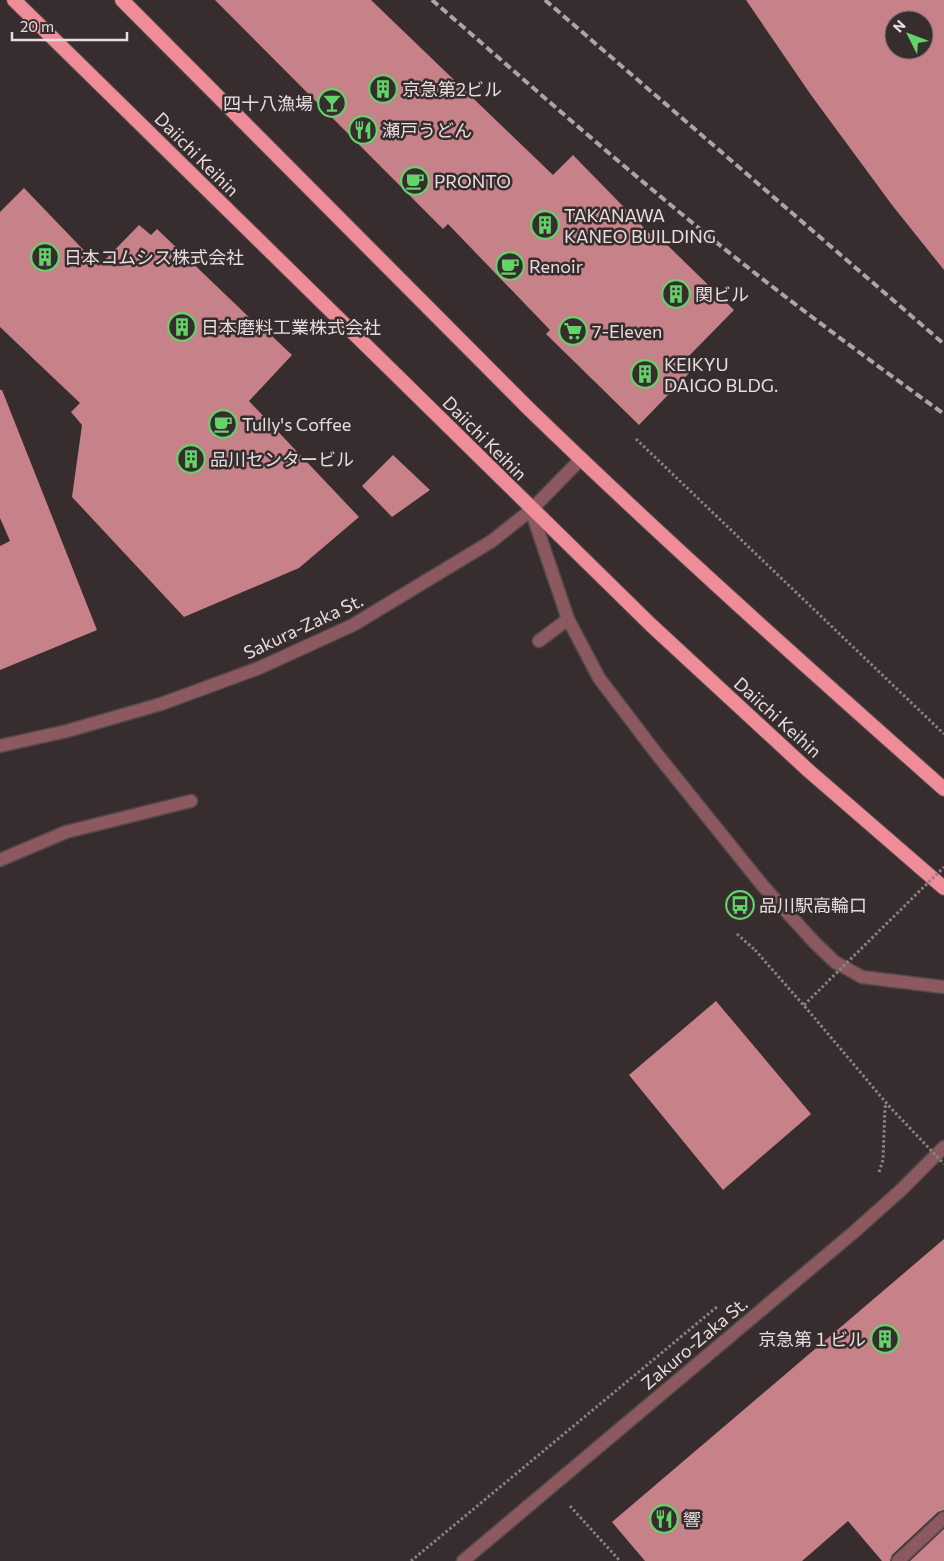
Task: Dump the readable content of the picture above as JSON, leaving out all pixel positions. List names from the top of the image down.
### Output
{
  "streets": {
    "highway": ["Daiichi Keihin"],
    "street": ["Sakura-Zaka St.", "Zakuro-Zaka St."]
  },
  "crossings": [
    ["Daiichi Keihin", "Sakura-Zaka St."]
  ],
  "places": {
    "building": [
      "京急第2ビル",
      "TAKANAWA KANEO BUILDING",
      "日本コムシス株式会社",
      "関ビル",
      "日本磨料工業株式会社",
      "KEIKYU DAIGO BLDG.",
      "品川センタービル",
      "京急第１ビル"
    ],
    "bar": ["四十八漁場"],
    "restaurant": ["瀬戸うどん", "響"],
    "cafe": ["PRONTO", "Renoir", "Tully's Coffee"],
    "supermarket": ["7-Eleven"],
    "bus stop": ["品川駅高輪口"]
  },
  "scale_bar": "20 m",
  "north": "top left"
}
